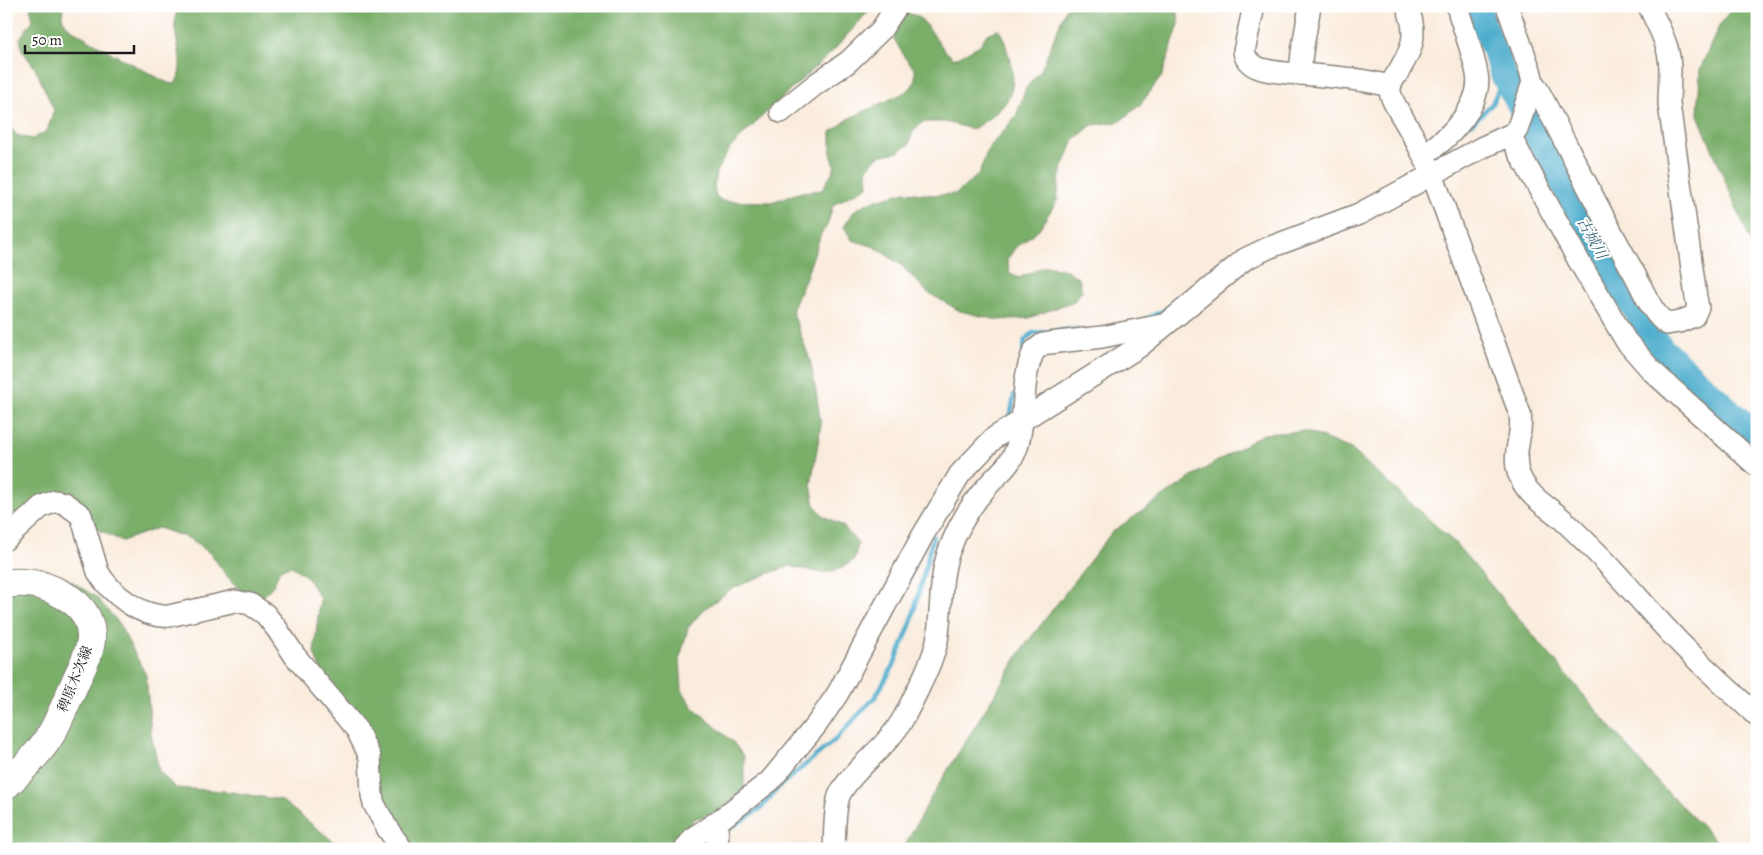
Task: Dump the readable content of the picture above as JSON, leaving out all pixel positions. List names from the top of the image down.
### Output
{
  "streets": {
    "main road": ["稗原木次線"]
  },
  "water": ["古城川"],
  "scale_bar": "50 m"
}
